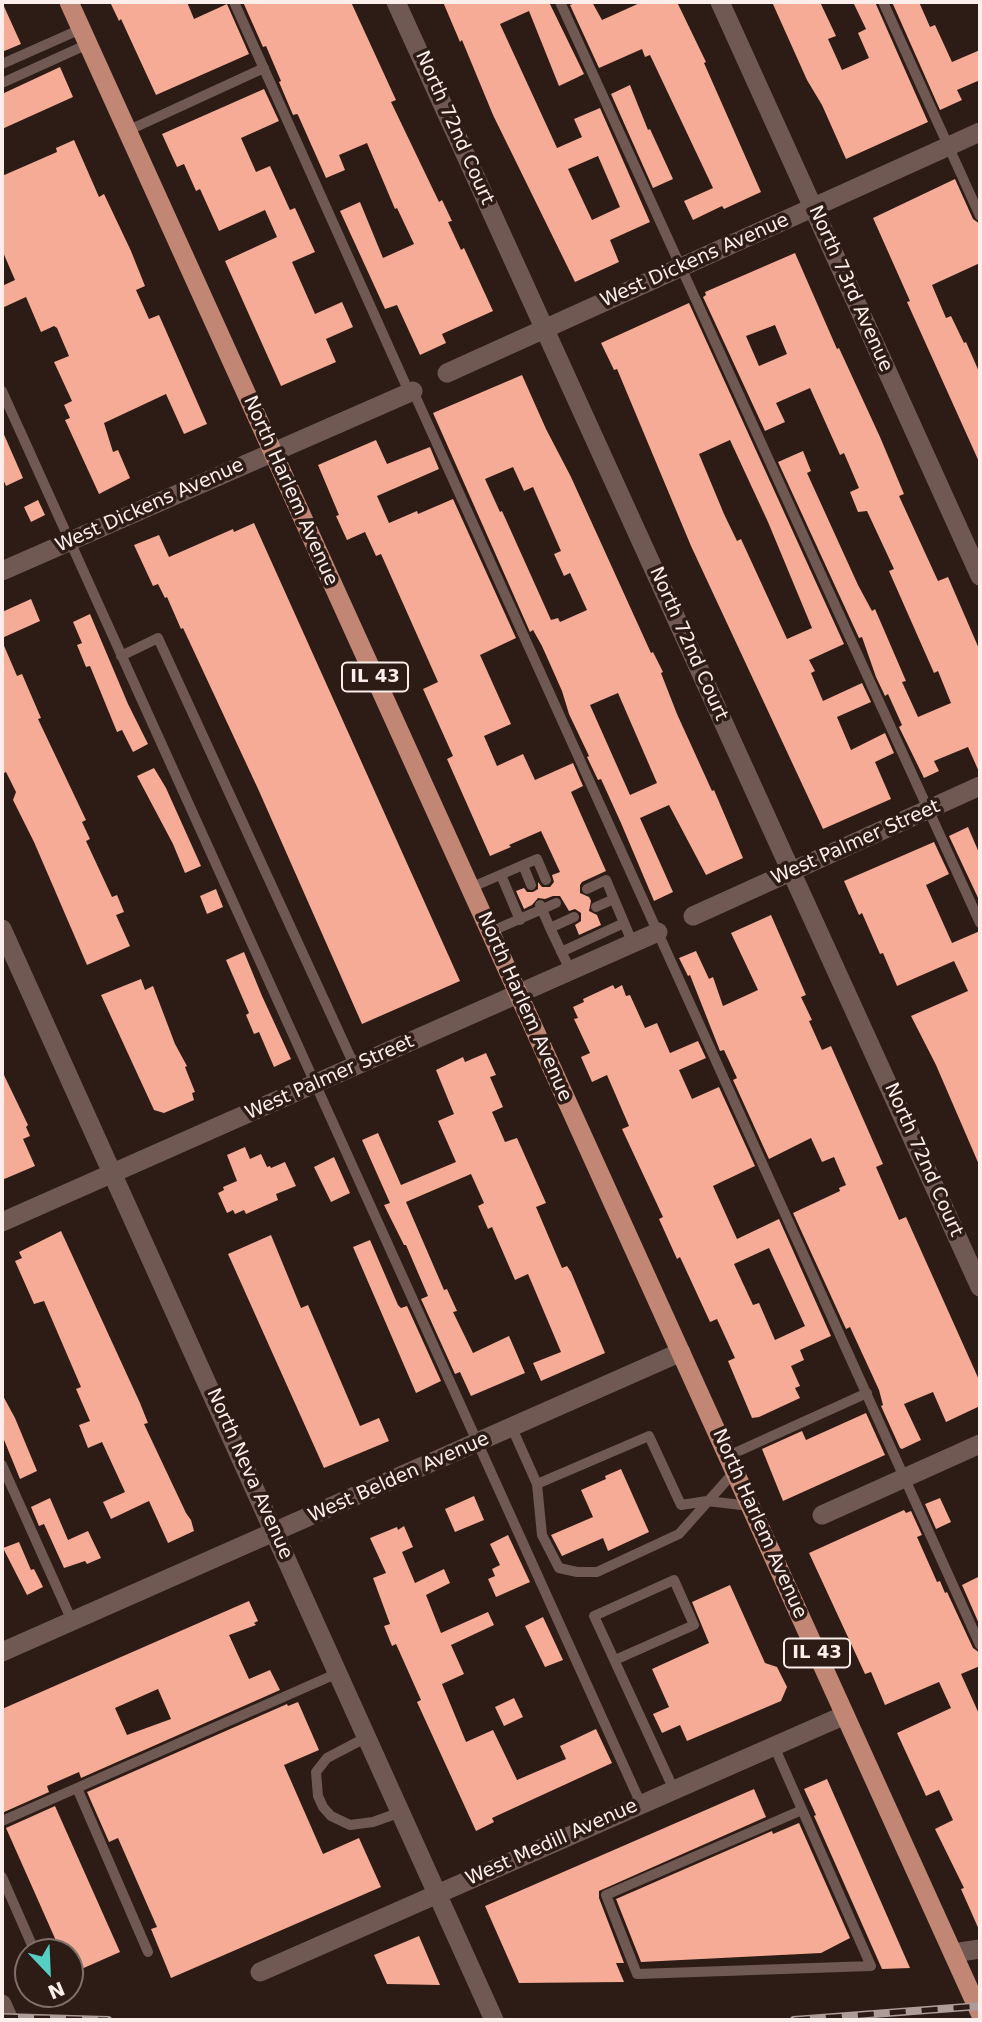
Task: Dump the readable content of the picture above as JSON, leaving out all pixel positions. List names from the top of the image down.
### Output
{
  "streets": {
    "main road": ["North Harlem Avenue", "IL 43"],
    "street": [
      "North 72nd Court",
      "West Dickens Avenue",
      "North 73rd Avenue",
      "West Palmer Street",
      "North Neva Avenue",
      "West Belden Avenue",
      "West Medill Avenue"
    ]
  },
  "crossings": [
    ["North 72nd Court", "West Dickens Avenue"],
    ["North 72nd Court", "West Palmer Street"],
    ["West Dickens Avenue", "North 73rd Avenue"],
    ["West Dickens Avenue", "North Harlem Avenue"],
    ["North Harlem Avenue", "West Palmer Street"],
    ["North Harlem Avenue", "West Belden Avenue"],
    ["North Harlem Avenue", "West Medill Avenue"],
    ["West Palmer Street", "North Neva Avenue"],
    ["North Neva Avenue", "West Belden Avenue"],
    ["North Neva Avenue", "West Medill Avenue"]
  ],
  "north": "bottom right"
}
